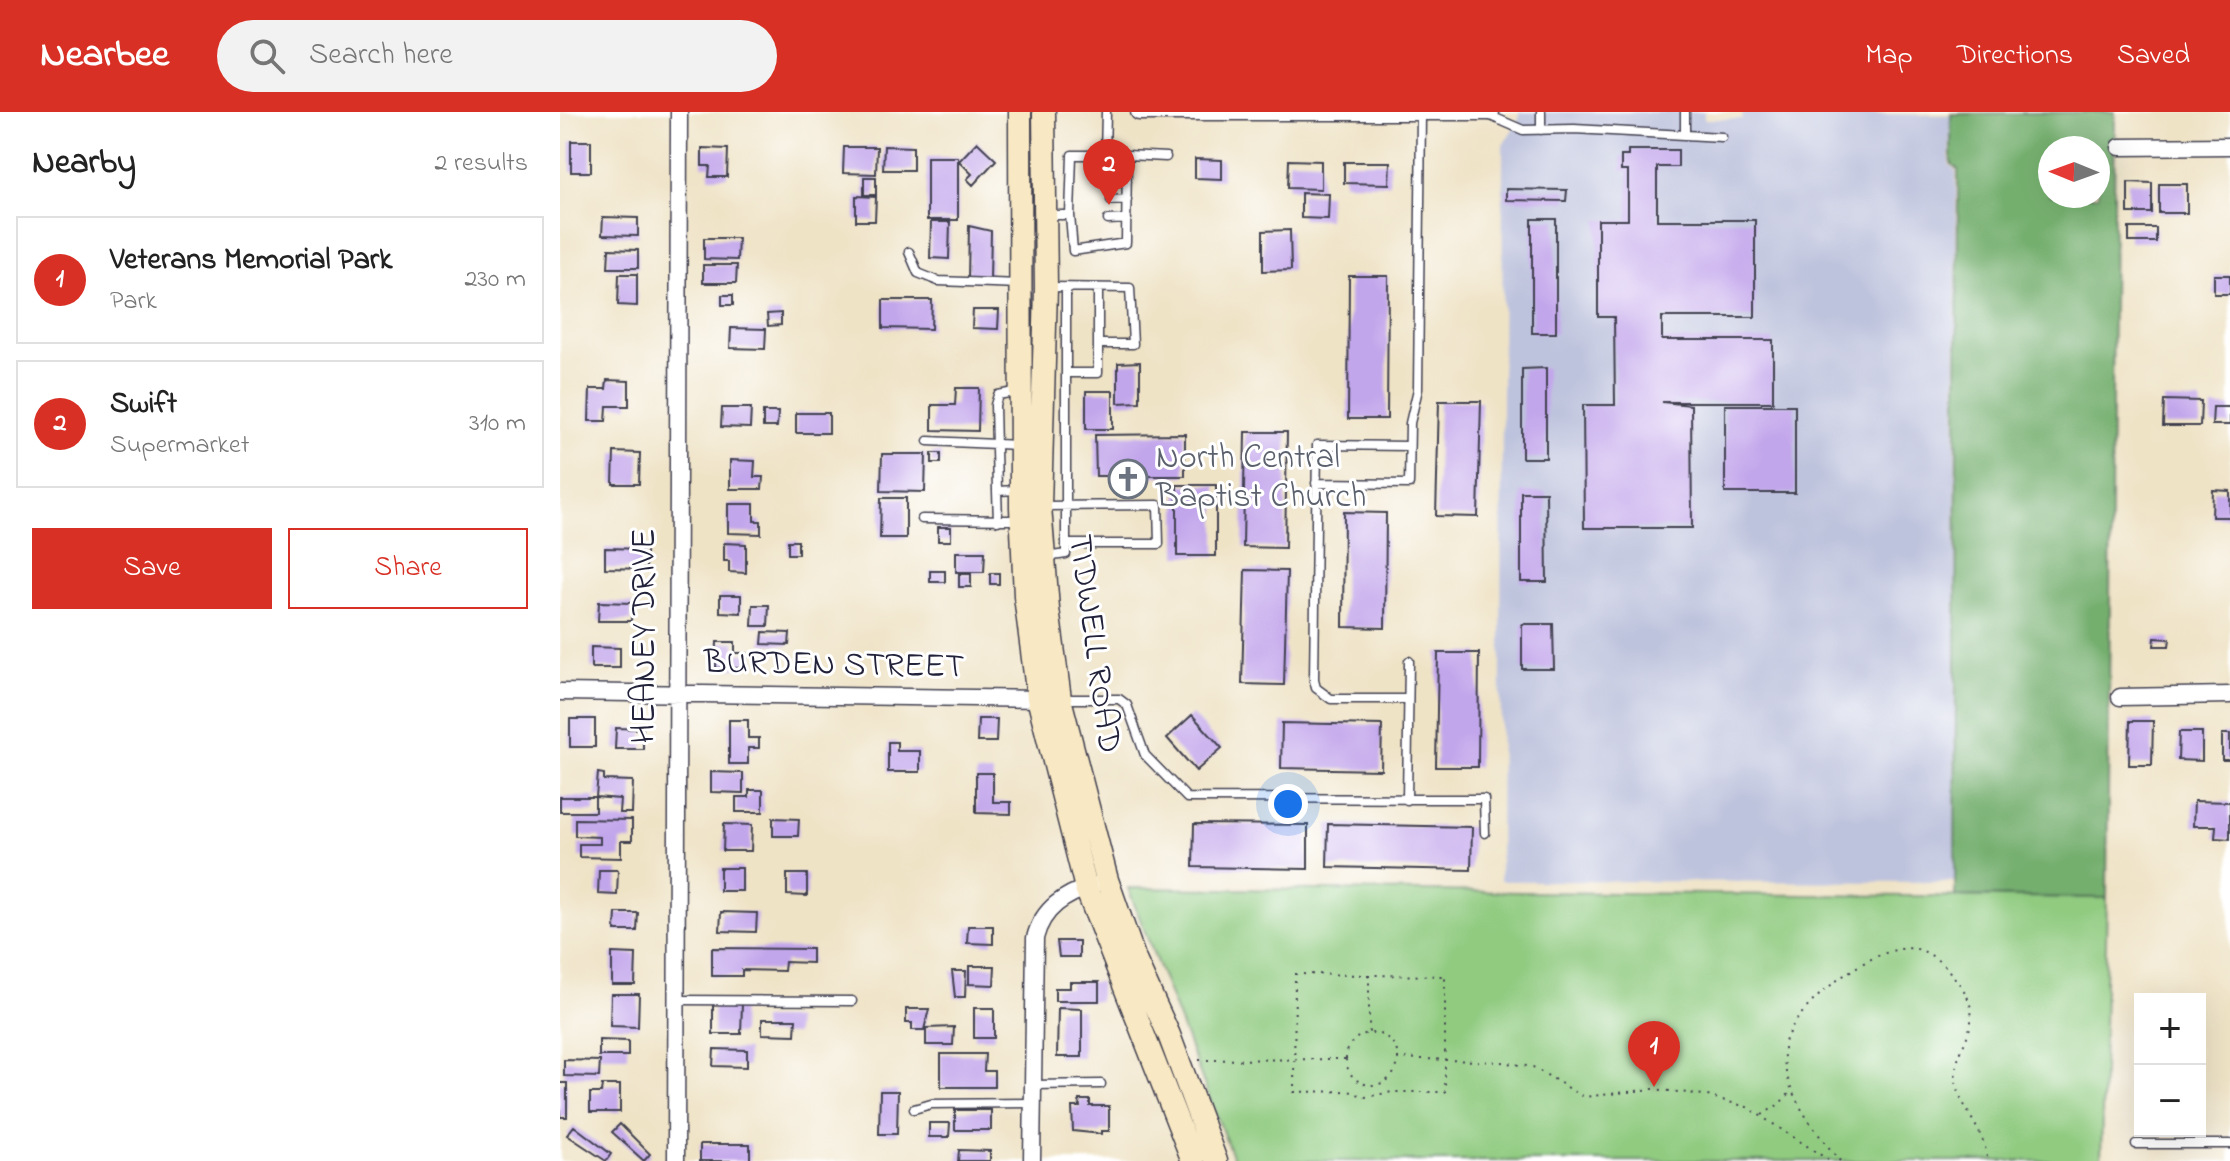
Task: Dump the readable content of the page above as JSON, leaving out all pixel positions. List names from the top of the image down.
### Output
{
  "streets": {
    "main road": ["TIDWELL ROAD"],
    "street": ["HEANEY DRIVE", "BURDEN STREET"]
  },
  "crossings": [
    ["HEANEY DRIVE", "BURDEN STREET"],
    ["TIDWELL ROAD", "BURDEN STREET"]
  ],
  "places": {
    "church": ["North Central Baptist Church"]
  },
  "north": "left",
  "page": {
    "header": "Nearbee",
    "search": "Search here",
    "nav": ["Map", "Directions", "Saved"],
    "heading": ["Nearby", "2 results"],
    "pins": ["2", "1"],
    "list": [
      {
        "mark": "1",
        "name": "Veterans Memorial Park",
        "note": "Park",
        "value": "230 m"
      },
      {
        "mark": "2",
        "name": "Swift",
        "note": "Supermarket",
        "value": "310 m"
      }
    ],
    "buttons": ["Save", "Share"],
    "map_buttons": ["+", "−"]
  }
}
